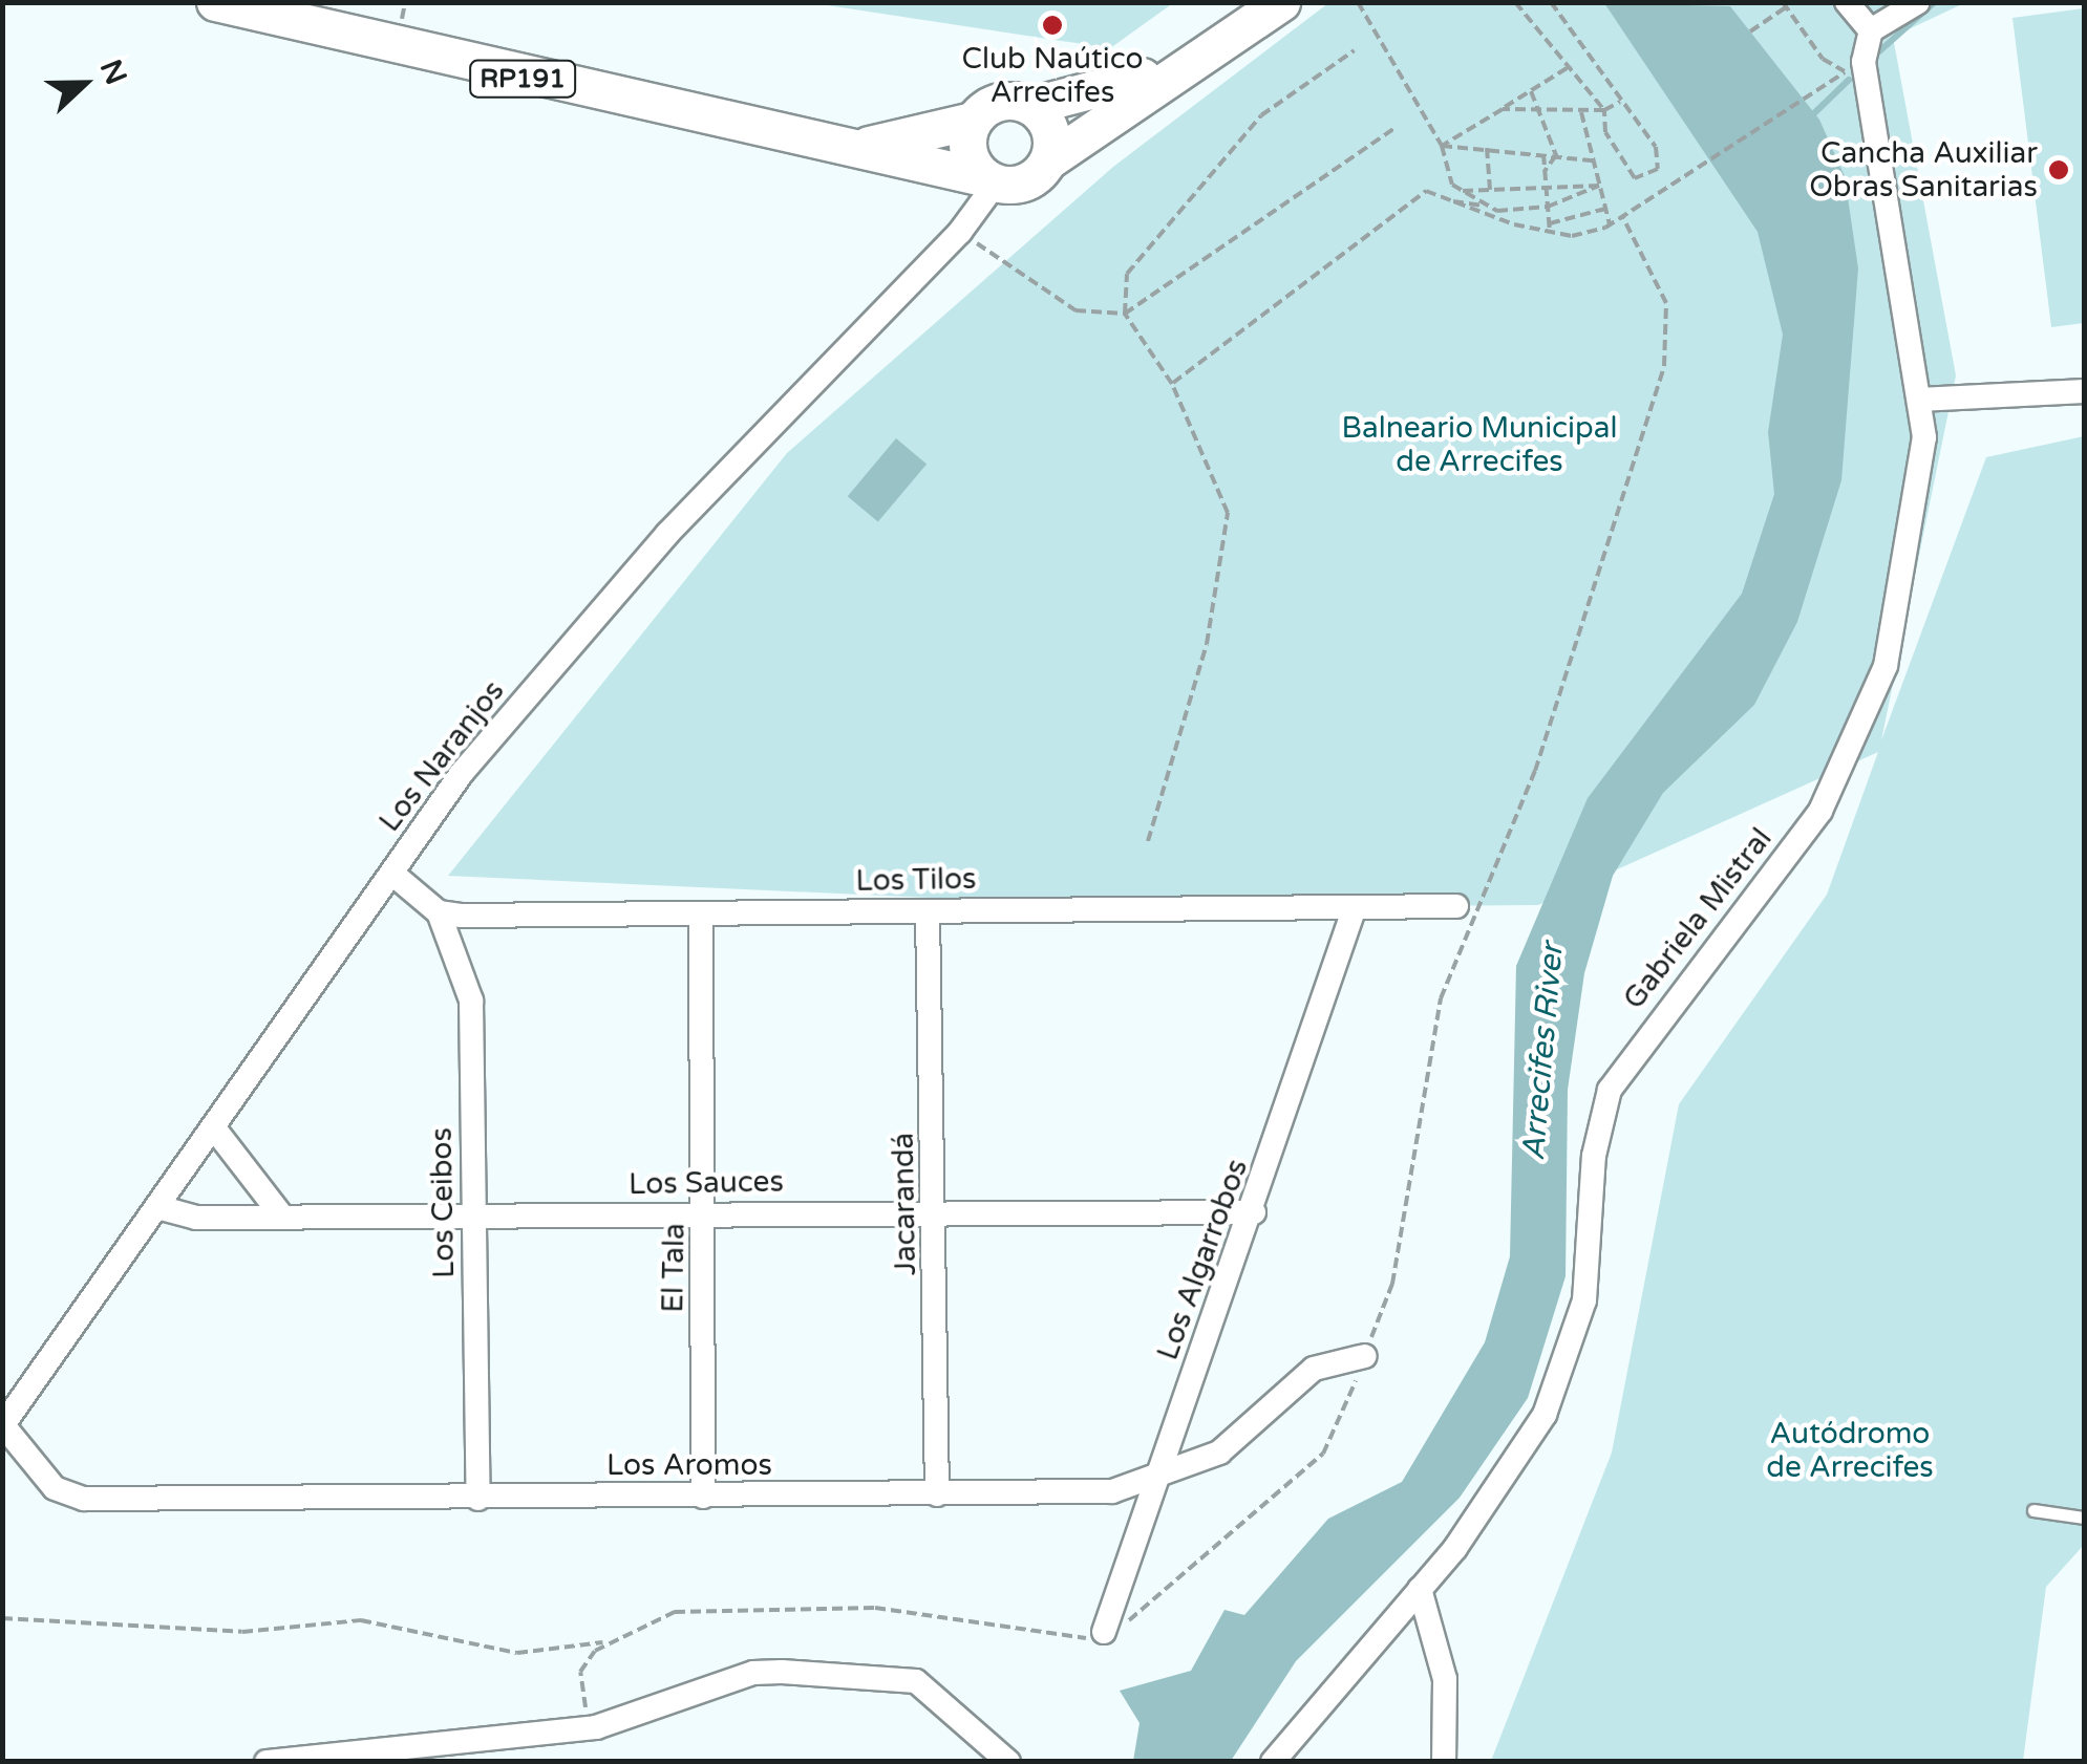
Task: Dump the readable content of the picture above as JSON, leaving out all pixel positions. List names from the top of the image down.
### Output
{
  "streets": {
    "main road": ["RP191"],
    "street": [
      "Los Naranjos",
      "Los Tilos",
      "Gabriela Mistral",
      "Los Sauces",
      "Los Ceibos",
      "Jacarandá",
      "Los Algarrobos",
      "El Tala",
      "Los Aromos"
    ]
  },
  "crossings": [
    ["RP191", "Los Naranjos"],
    ["Los Naranjos", "Los Sauces"],
    ["Los Naranjos", "Los Aromos"],
    ["Los Tilos", "Los Ceibos"],
    ["Los Tilos", "Jacarandá"],
    ["Los Tilos", "Los Algarrobos"],
    ["Los Tilos", "El Tala"],
    ["Los Sauces", "Los Ceibos"],
    ["Los Sauces", "Jacarandá"],
    ["Los Sauces", "Los Algarrobos"],
    ["Los Sauces", "El Tala"],
    ["Los Ceibos", "Los Aromos"],
    ["Jacarandá", "Los Aromos"],
    ["Los Algarrobos", "Los Aromos"],
    ["El Tala", "Los Aromos"]
  ],
  "water": ["Arrecifes River"],
  "parks": ["Balneario Municipal de Arrecifes", "Autódromo de Arrecifes"],
  "places": ["Club Naútico Arrecifes", "Cancha Auxiliar Obras Sanitarias"],
  "north": "right"
}
